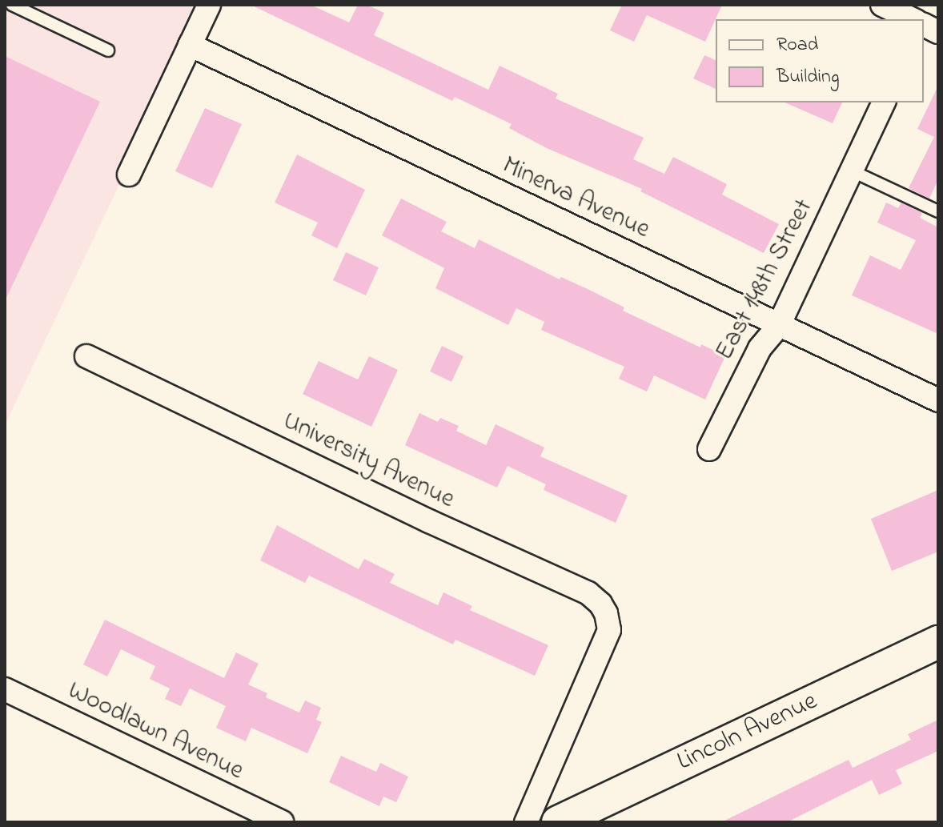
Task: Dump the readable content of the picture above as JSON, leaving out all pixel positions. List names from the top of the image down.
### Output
{
  "streets": {
    "street": [
      "Minerva Avenue",
      "East 148th Street",
      "University Avenue",
      "Woodlawn Avenue",
      "Lincoln Avenue"
    ]
  },
  "crossings": [
    ["Minerva Avenue", "East 148th Street"]
  ],
  "legend": ["Road", "Building"]
}
